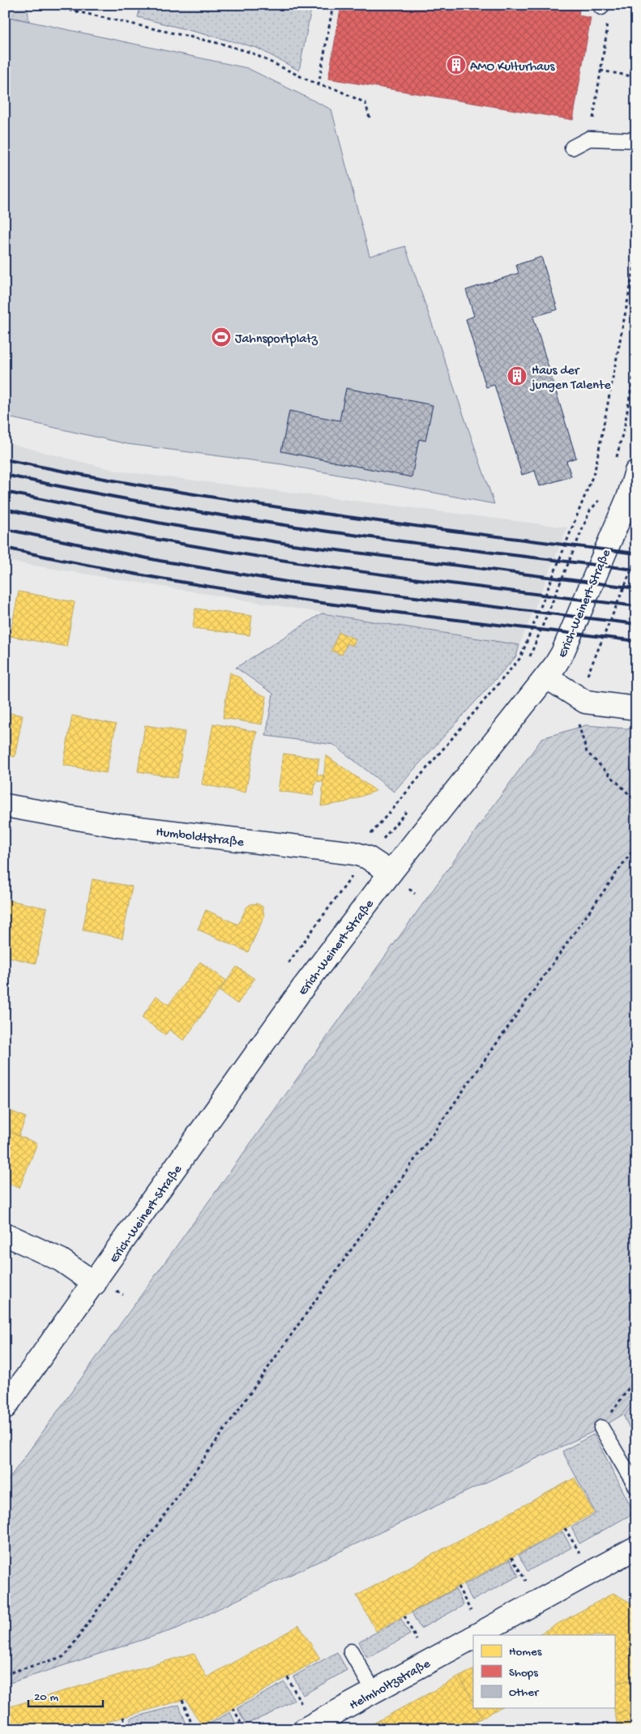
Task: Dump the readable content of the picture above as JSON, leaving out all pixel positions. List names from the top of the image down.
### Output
{
  "streets": {
    "main road": ["Erich-Weinert-Straße", "Humboldtstraße", "Helmholtzstraße"]
  },
  "crossings": [
    ["Erich-Weinert-Straße", "Humboldtstraße"]
  ],
  "places": {
    "building": ["AMO Kulturhaus", "Haus der jungen Talente"],
    "sports": ["Jahnsportplatz"]
  },
  "legend": ["Homes", "Shops", "Other"],
  "scale_bar": "20 m"
}
